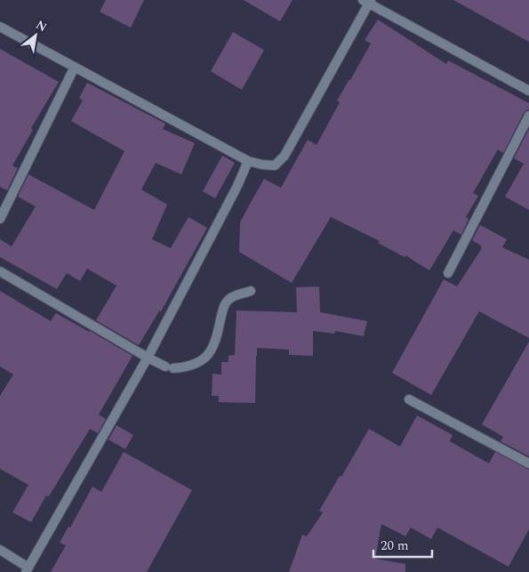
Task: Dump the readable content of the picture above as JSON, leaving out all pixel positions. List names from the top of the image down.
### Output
{
  "scale_bar": "20 m",
  "north": "top right"
}
